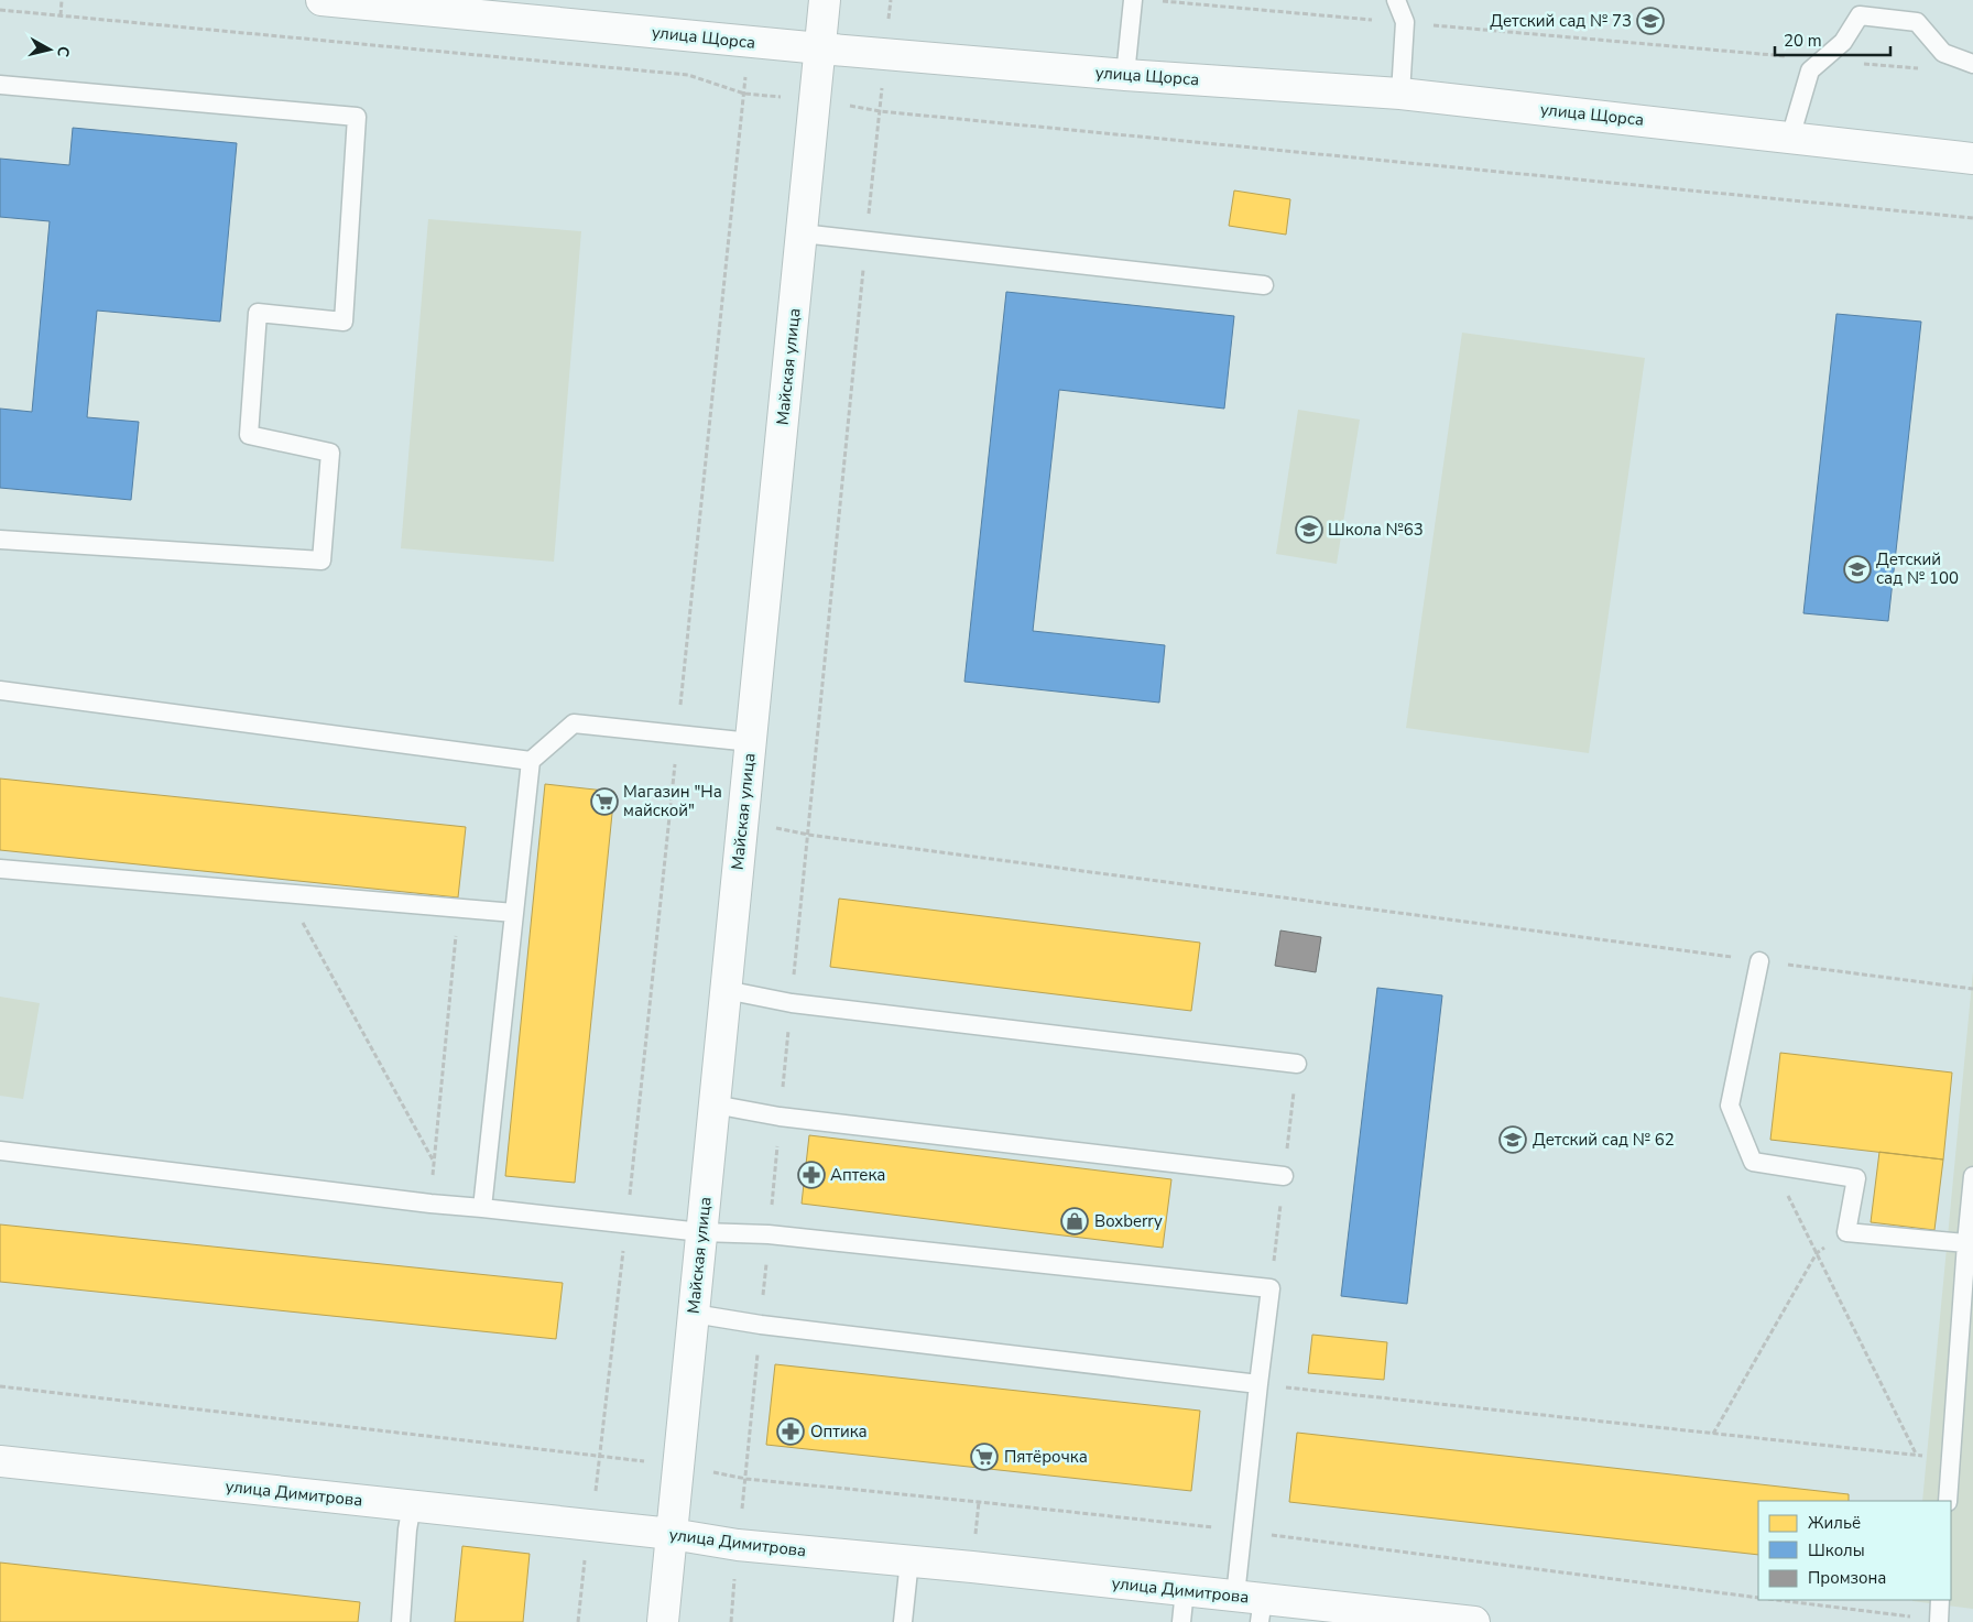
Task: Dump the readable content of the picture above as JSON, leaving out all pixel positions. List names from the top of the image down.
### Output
{
  "streets": {
    "street": ["улица Щорса", "Майская улица", "улица Димитрова"]
  },
  "crossings": [
    ["улица Щорса", "Майская улица"],
    ["Майская улица", "улица Димитрова"]
  ],
  "places": {
    "school or university": [
      "Детский сад № 73",
      "Школа №63",
      "Детский сад № 100",
      "Детский сад № 62"
    ],
    "supermarket": ["Магазин \"На майской\"", "Пятёрочка"],
    "pharmacy": ["Аптека", "Оптика"],
    "shop": ["Boxberry"]
  },
  "legend": ["Жильё", "Школы", "Промзона"],
  "scale_bar": "20 m",
  "north": "right"
}
